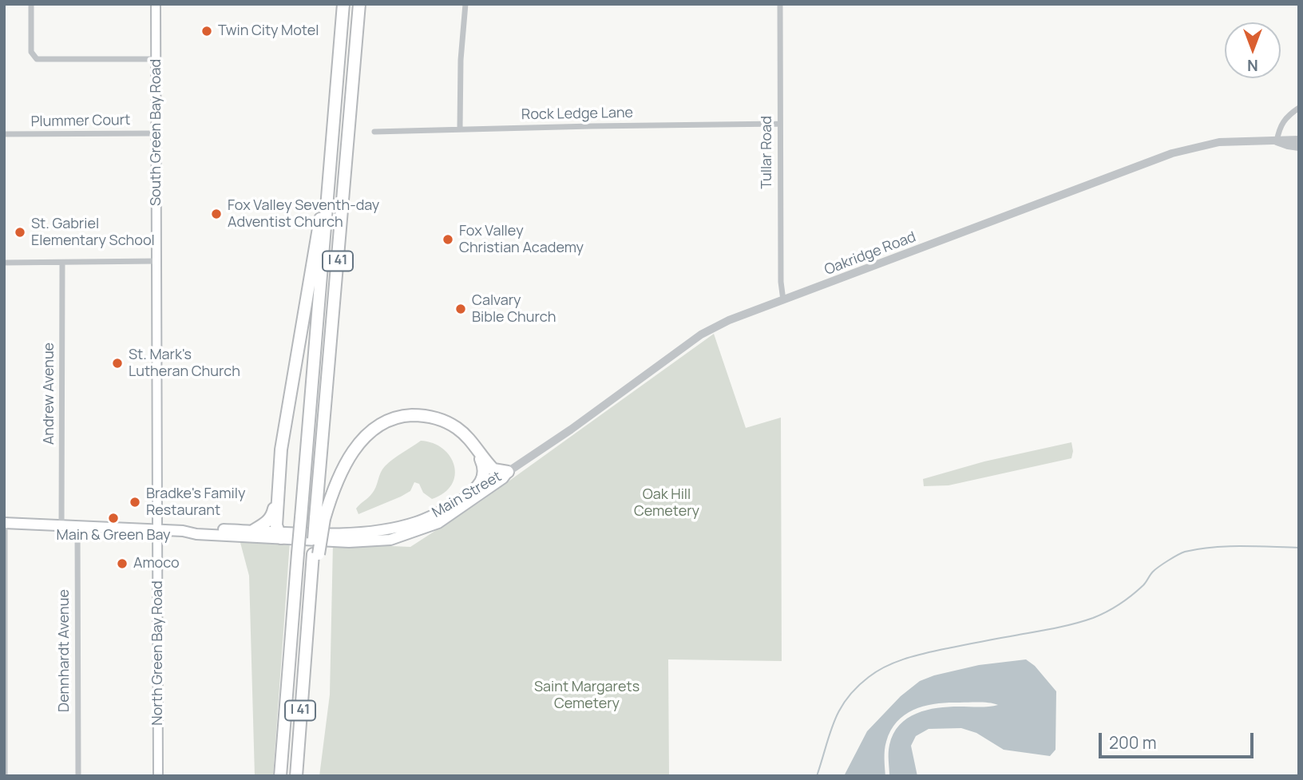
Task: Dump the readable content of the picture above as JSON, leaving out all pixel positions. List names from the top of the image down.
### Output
{
  "streets": {
    "highway": ["I 41"],
    "main road": ["South Green Bay Road", "Main Street", "North Green Bay Road"],
    "street": [
      "Rock Ledge Lane",
      "Plummer Court",
      "Tullar Road",
      "Oakridge Road",
      "Andrew Avenue",
      "Dennhardt Avenue"
    ]
  },
  "crossings": [
    ["Rock Ledge Lane", "Tullar Road"],
    ["Plummer Court", "South Green Bay Road"],
    ["South Green Bay Road", "Main Street"],
    ["South Green Bay Road", "North Green Bay Road"],
    ["Tullar Road", "Oakridge Road"],
    ["Oakridge Road", "Main Street"],
    ["Andrew Avenue", "Main Street"],
    ["Main Street", "Dennhardt Avenue"],
    ["Main Street", "North Green Bay Road"]
  ],
  "parks": ["Oak Hill Cemetery", "Saint Margarets Cemetery"],
  "places": [
    "Twin City Motel",
    "Fox Valley Seventh-day Adventist Church",
    "St. Gabriel Elementary School",
    "Fox Valley Christian Academy",
    "Calvary Bible Church",
    "St. Mark's Lutheran Church",
    "Bradke's Family Restaurant",
    "Main & Green Bay",
    "Amoco"
  ],
  "scale_bar": "200 m",
  "north": "bottom"
}
